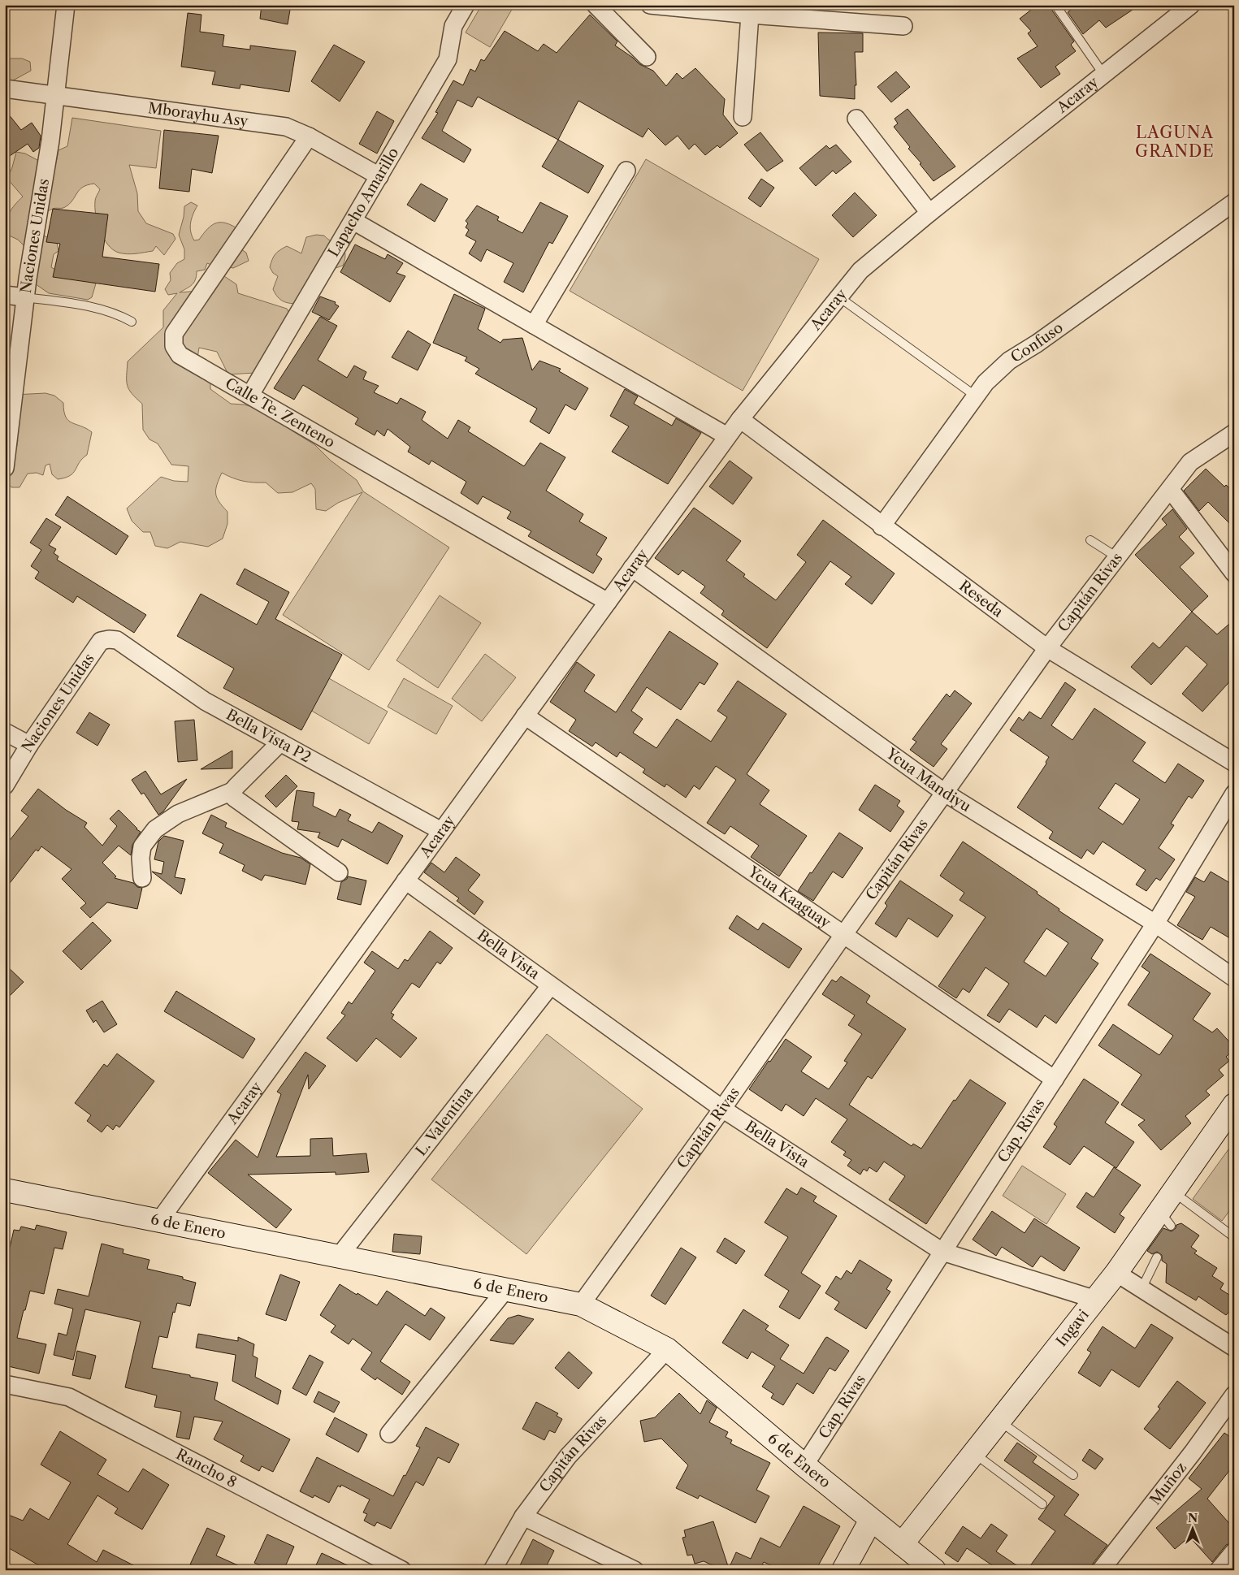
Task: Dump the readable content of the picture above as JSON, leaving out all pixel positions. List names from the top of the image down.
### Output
{
  "streets": {
    "main road": ["6 de Enero", "Ingavi"],
    "street": [
      "Acaray",
      "Mborayhu Asy",
      "Lapacho Amarillo",
      "Naciones Unidas",
      "Confuso",
      "Calle Te. Zenteno",
      "Capitán Rivas",
      "Reseda",
      "Bella Vista P2",
      "Ycua Mandiyu",
      "Ycua Kaaguay",
      "Bella Vista",
      "L. Valentina",
      "Cap. Rivas",
      "Rancho 8",
      "Muñoz"
    ]
  },
  "crossings": [
    ["Acaray", "Calle Te. Zenteno"],
    ["Acaray", "Reseda"],
    ["Acaray", "Bella Vista P2"],
    ["Acaray", "Ycua Mandiyu"],
    ["Acaray", "Ycua Kaaguay"],
    ["Acaray", "Bella Vista"],
    ["Acaray", "6 de Enero"],
    ["Mborayhu Asy", "Lapacho Amarillo"],
    ["Mborayhu Asy", "Naciones Unidas"],
    ["Mborayhu Asy", "Calle Te. Zenteno"],
    ["Lapacho Amarillo", "Calle Te. Zenteno"],
    ["Naciones Unidas", "Bella Vista P2"],
    ["Confuso", "Reseda"],
    ["Capitán Rivas", "Reseda"],
    ["Capitán Rivas", "Ycua Mandiyu"],
    ["Capitán Rivas", "Ycua Kaaguay"],
    ["Capitán Rivas", "Bella Vista"],
    ["Capitán Rivas", "6 de Enero"],
    ["Ycua Mandiyu", "Cap. Rivas"],
    ["Ycua Kaaguay", "Cap. Rivas"],
    ["Bella Vista", "L. Valentina"],
    ["Bella Vista", "Cap. Rivas"],
    ["Bella Vista", "Ingavi"],
    ["L. Valentina", "6 de Enero"],
    ["Cap. Rivas", "6 de Enero"],
    ["6 de Enero", "Ingavi"]
  ],
  "districts": ["LAGUNA GRANDE"],
  "north": "top"
}
